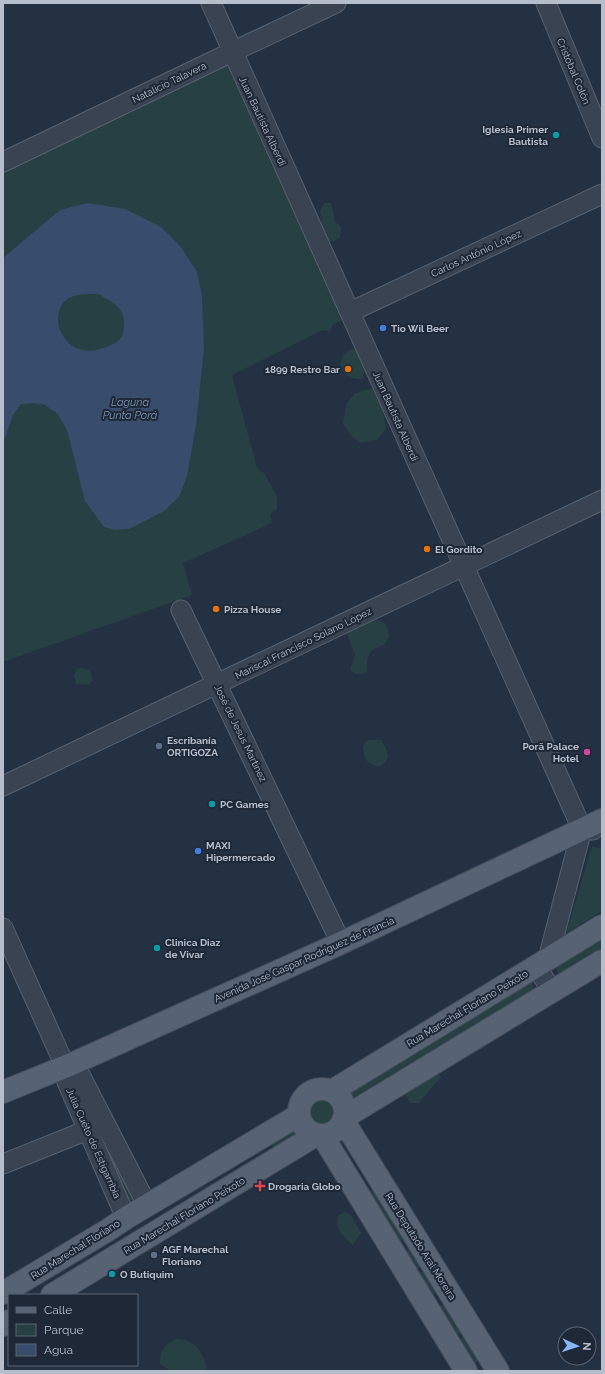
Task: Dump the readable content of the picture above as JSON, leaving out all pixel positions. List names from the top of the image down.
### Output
{
  "streets": {
    "main road": [
      "Avenida José Gaspar Rodríguez de Francia",
      "Rua Marechal Floriano Peixoto",
      "Rua Deputado Aral Moreira",
      "Rua Marechal Floriano"
    ],
    "street": [
      "Cristóbal Colón",
      "Natalicio Talavera",
      "Juan Bautista Alberdi",
      "Carlos Antônio López",
      "Mariscal Francisco Solano López",
      "José de Jesús Martinez",
      "Julia Cuéto de Estigarribia"
    ]
  },
  "crossings": [
    ["Natalicio Talavera", "Juan Bautista Alberdi"],
    ["Juan Bautista Alberdi", "Carlos Antônio López"],
    ["Juan Bautista Alberdi", "Mariscal Francisco Solano López"],
    ["Juan Bautista Alberdi", "Avenida José Gaspar Rodríguez de Francia"],
    ["Mariscal Francisco Solano López", "José de Jesús Martinez"],
    ["José de Jesús Martinez", "Avenida José Gaspar Rodríguez de Francia"],
    ["Avenida José Gaspar Rodríguez de Francia", "Julia Cuéto de Estigarribia"],
    ["Rua Marechal Floriano Peixoto", "Rua Deputado Aral Moreira"],
    ["Julia Cuéto de Estigarribia", "Rua Marechal Floriano"]
  ],
  "water": ["Laguna Punta Porá"],
  "places": {
    "other": [
      "Iglesia Primer Bautista",
      "Tio Wil Beer",
      "1899 Restro Bar",
      "El Gordito",
      "Pizza House",
      "Escribanía ORTIGOZA",
      "Porã Palace Hotel",
      "PC Games",
      "MAXI Hipermercado",
      "Clinica Diaz de Vivar",
      "AGF Marechal Floriano",
      "O Butiquim"
    ],
    "health": ["Drogaria Globo"]
  },
  "legend": ["Calle", "Parque", "Agua"],
  "north": "right"
}
